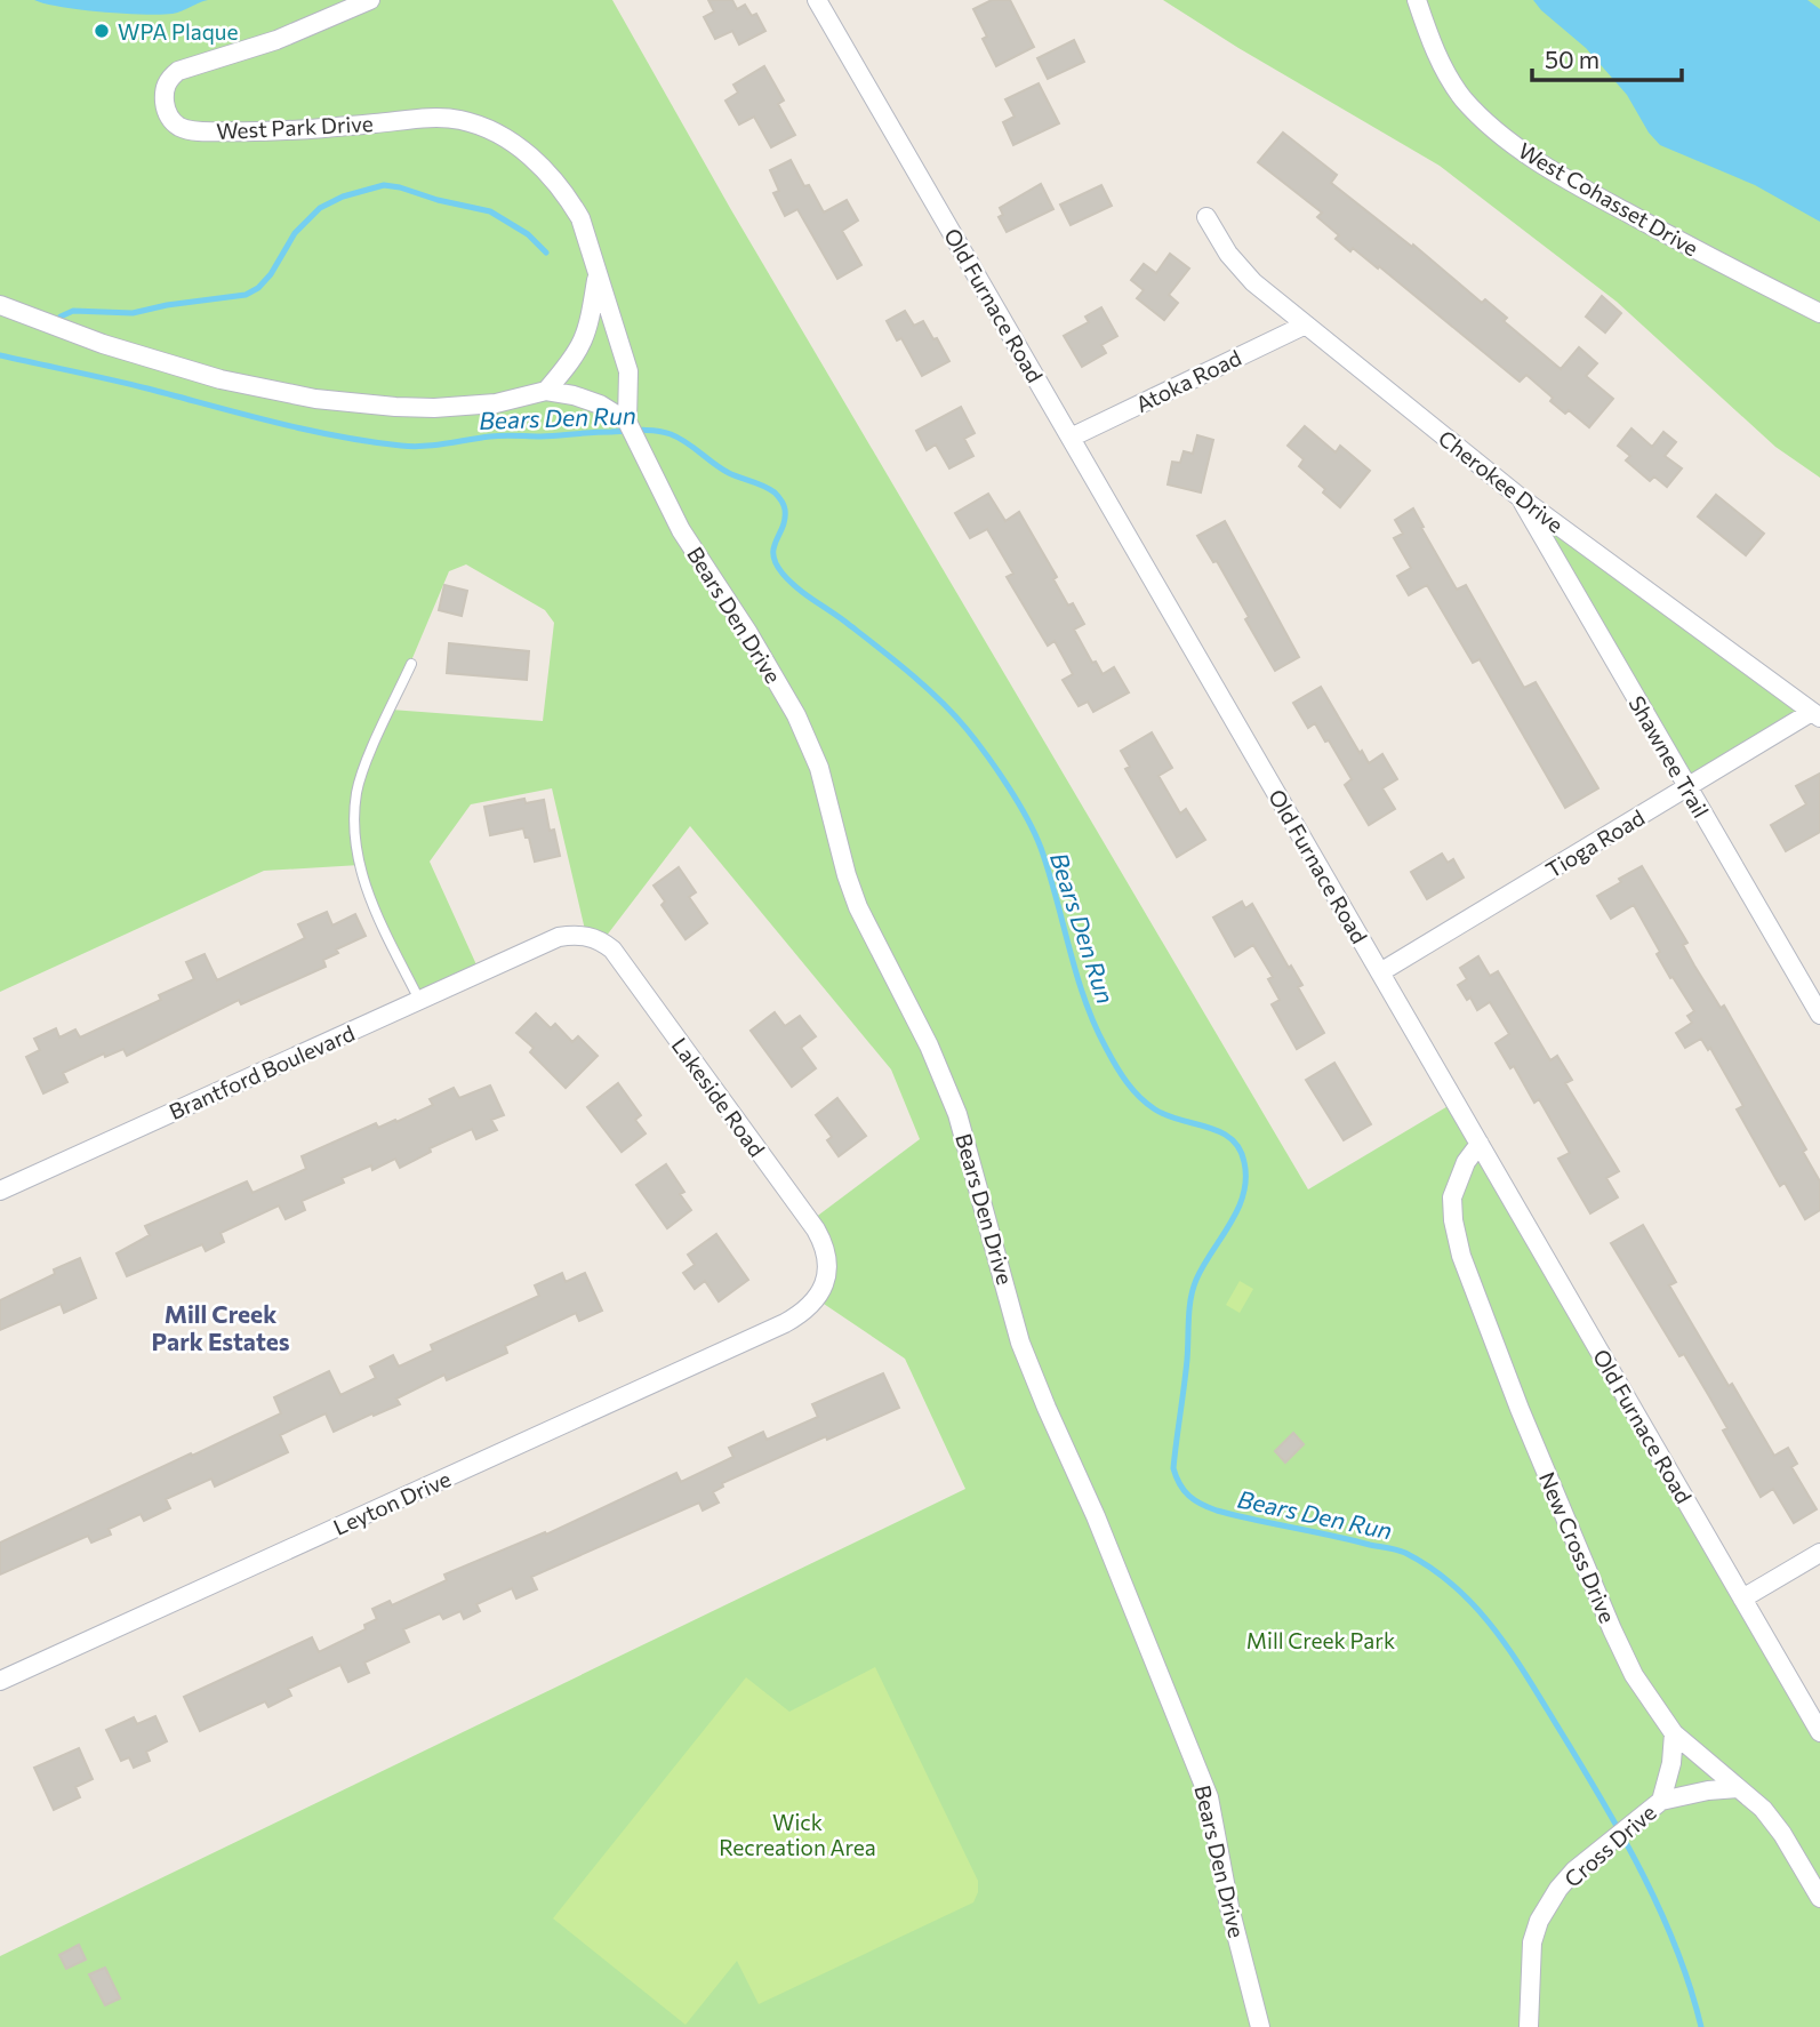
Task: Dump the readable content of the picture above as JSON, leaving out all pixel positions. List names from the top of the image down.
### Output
{
  "streets": {
    "street": [
      "West Park Drive",
      "West Cohasset Drive",
      "Old Furnace Road",
      "Atoka Road",
      "Cherokee Drive",
      "Bears Den Drive",
      "Shawnee Trail",
      "Tioga Road",
      "Brantford Boulevard",
      "Lakeside Road",
      "Leyton Drive",
      "New Cross Drive",
      "Cross Drive"
    ]
  },
  "crossings": [
    ["West Park Drive", "Bears Den Drive"],
    ["Old Furnace Road", "Atoka Road"],
    ["Old Furnace Road", "Tioga Road"],
    ["Old Furnace Road", "New Cross Drive"],
    ["Atoka Road", "Cherokee Drive"],
    ["Cherokee Drive", "Shawnee Trail"],
    ["Cherokee Drive", "Tioga Road"],
    ["Shawnee Trail", "Tioga Road"],
    ["Brantford Boulevard", "Lakeside Road"],
    ["Lakeside Road", "Leyton Drive"],
    ["New Cross Drive", "Cross Drive"]
  ],
  "districts": ["Mill Creek Park Estates"],
  "water": ["Bears Den Run"],
  "parks": ["Mill Creek Park", "Wick Recreation Area"],
  "places": ["WPA Plaque"],
  "scale_bar": "50 m"
}
